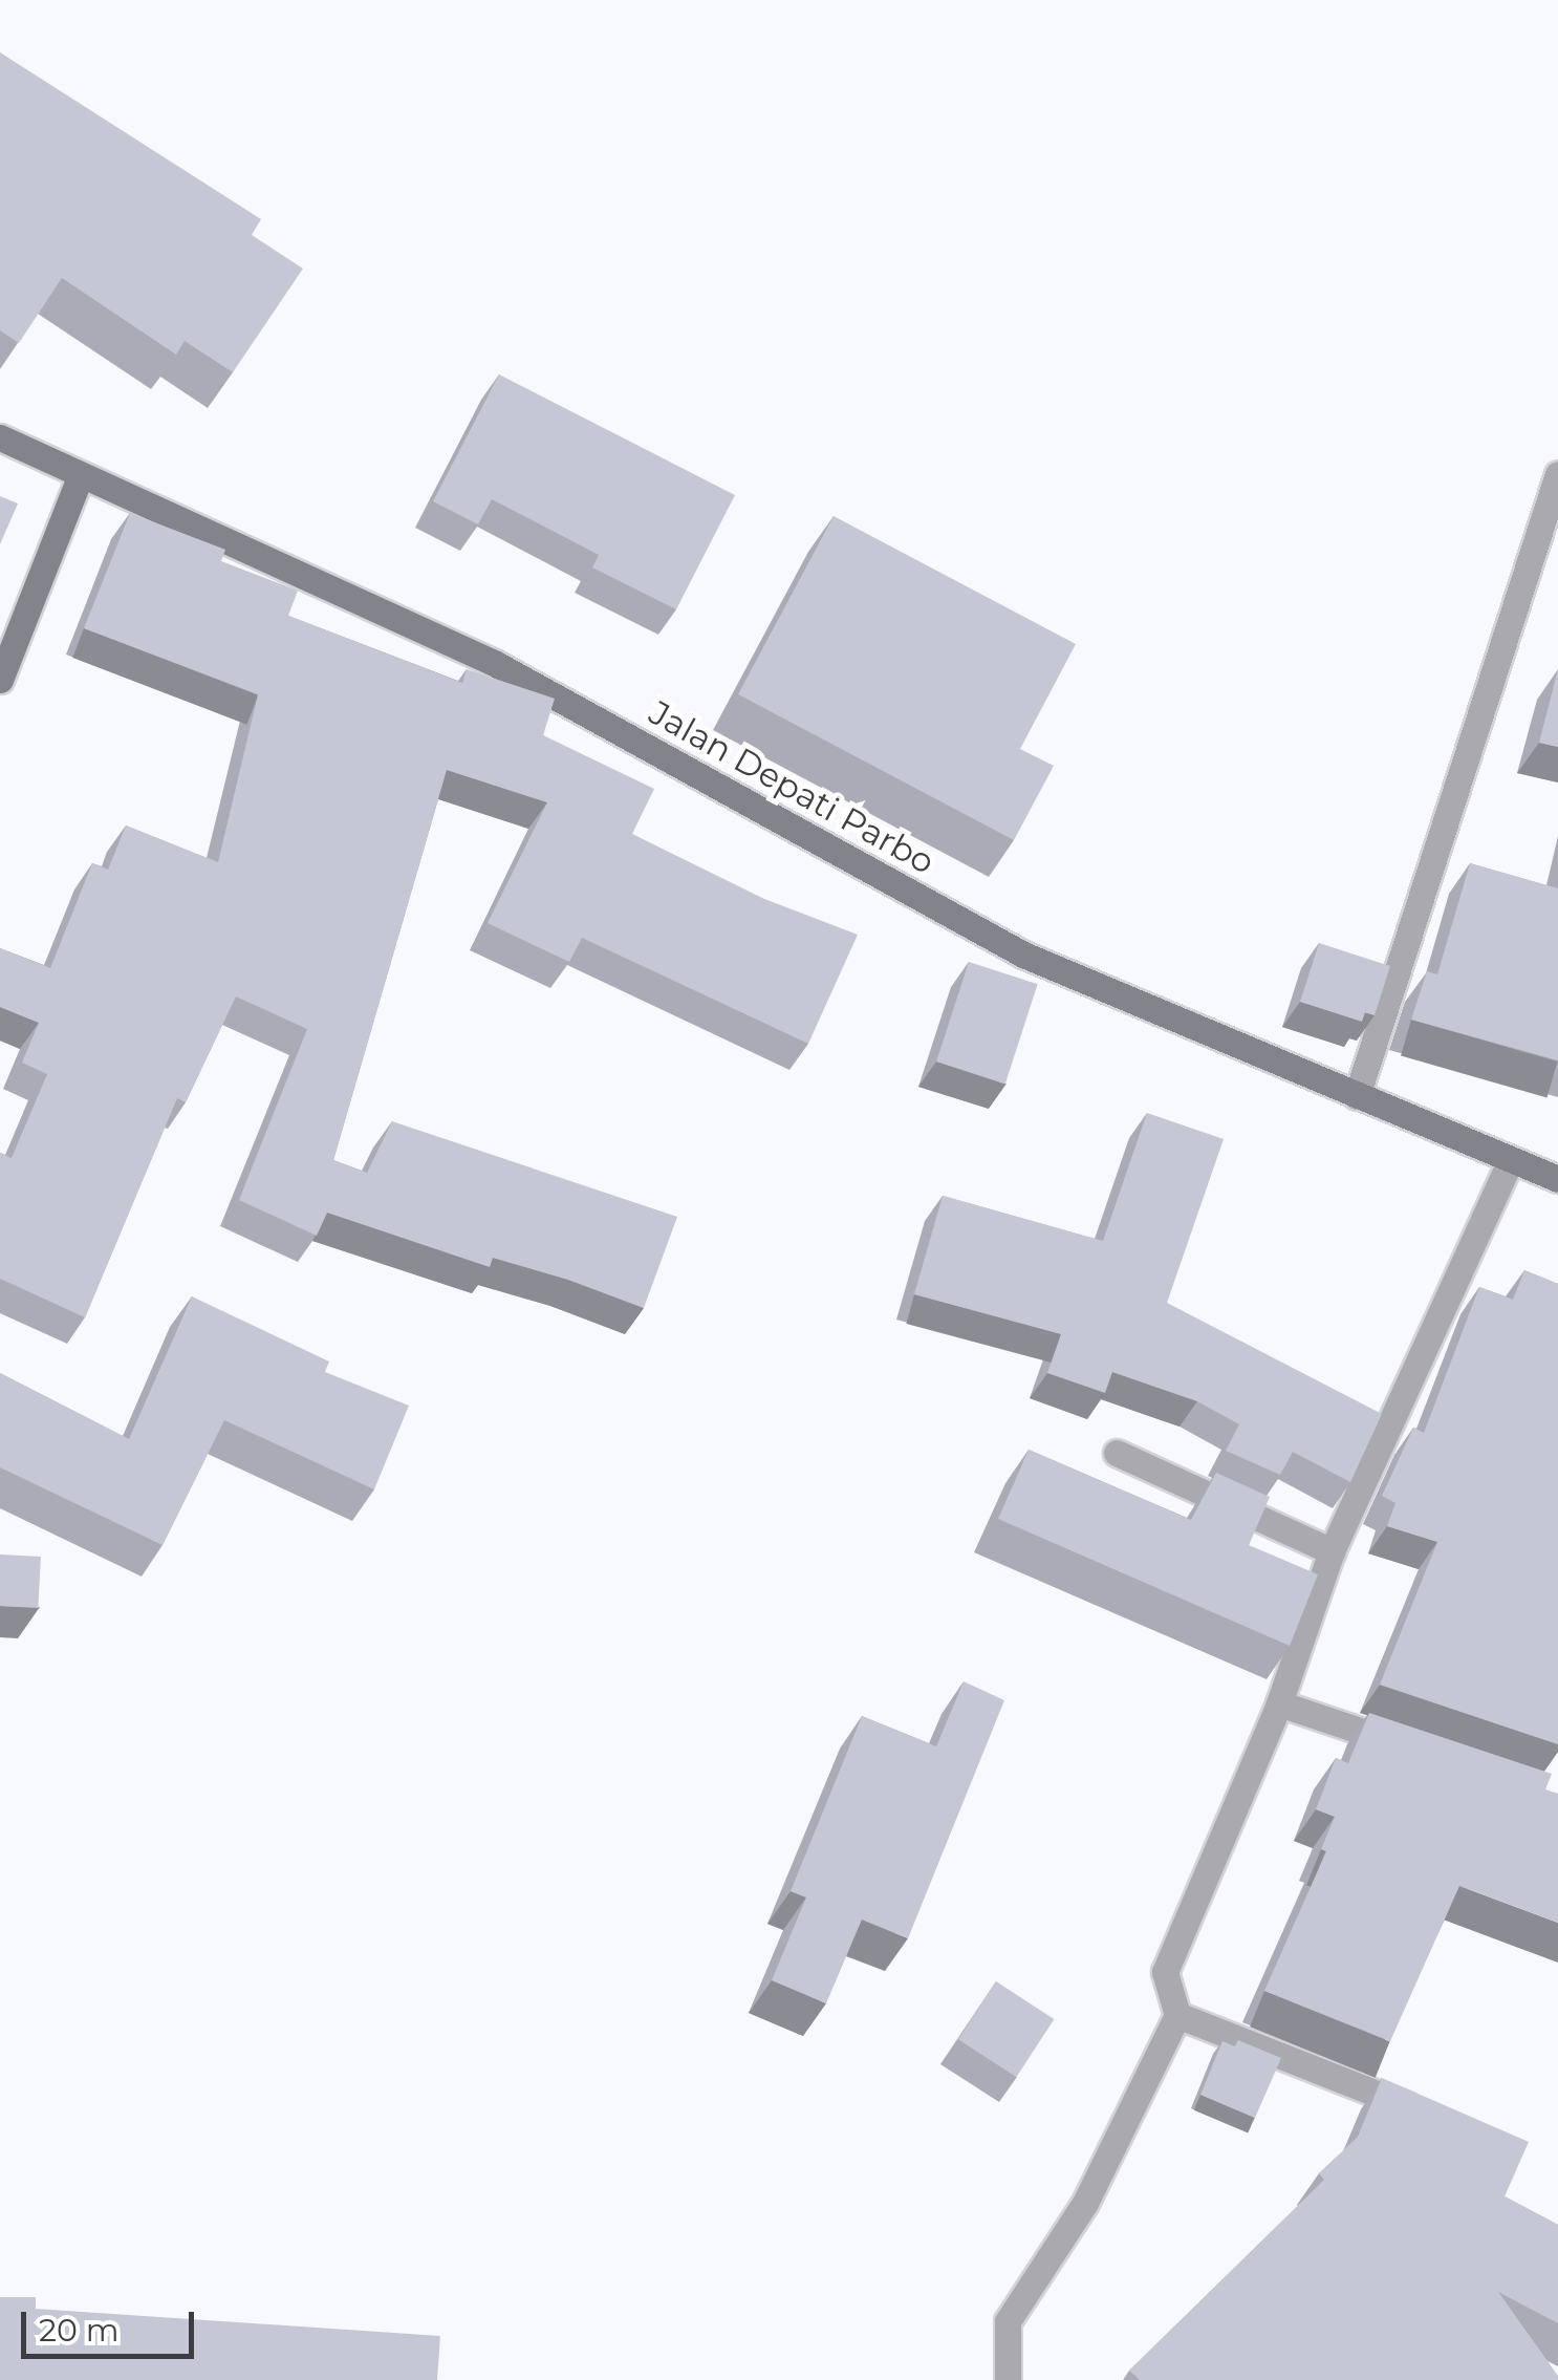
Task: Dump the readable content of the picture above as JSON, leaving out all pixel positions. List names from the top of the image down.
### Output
{
  "streets": {
    "street": ["Jalan Depati Parbo"]
  },
  "scale_bar": "20 m"
}
